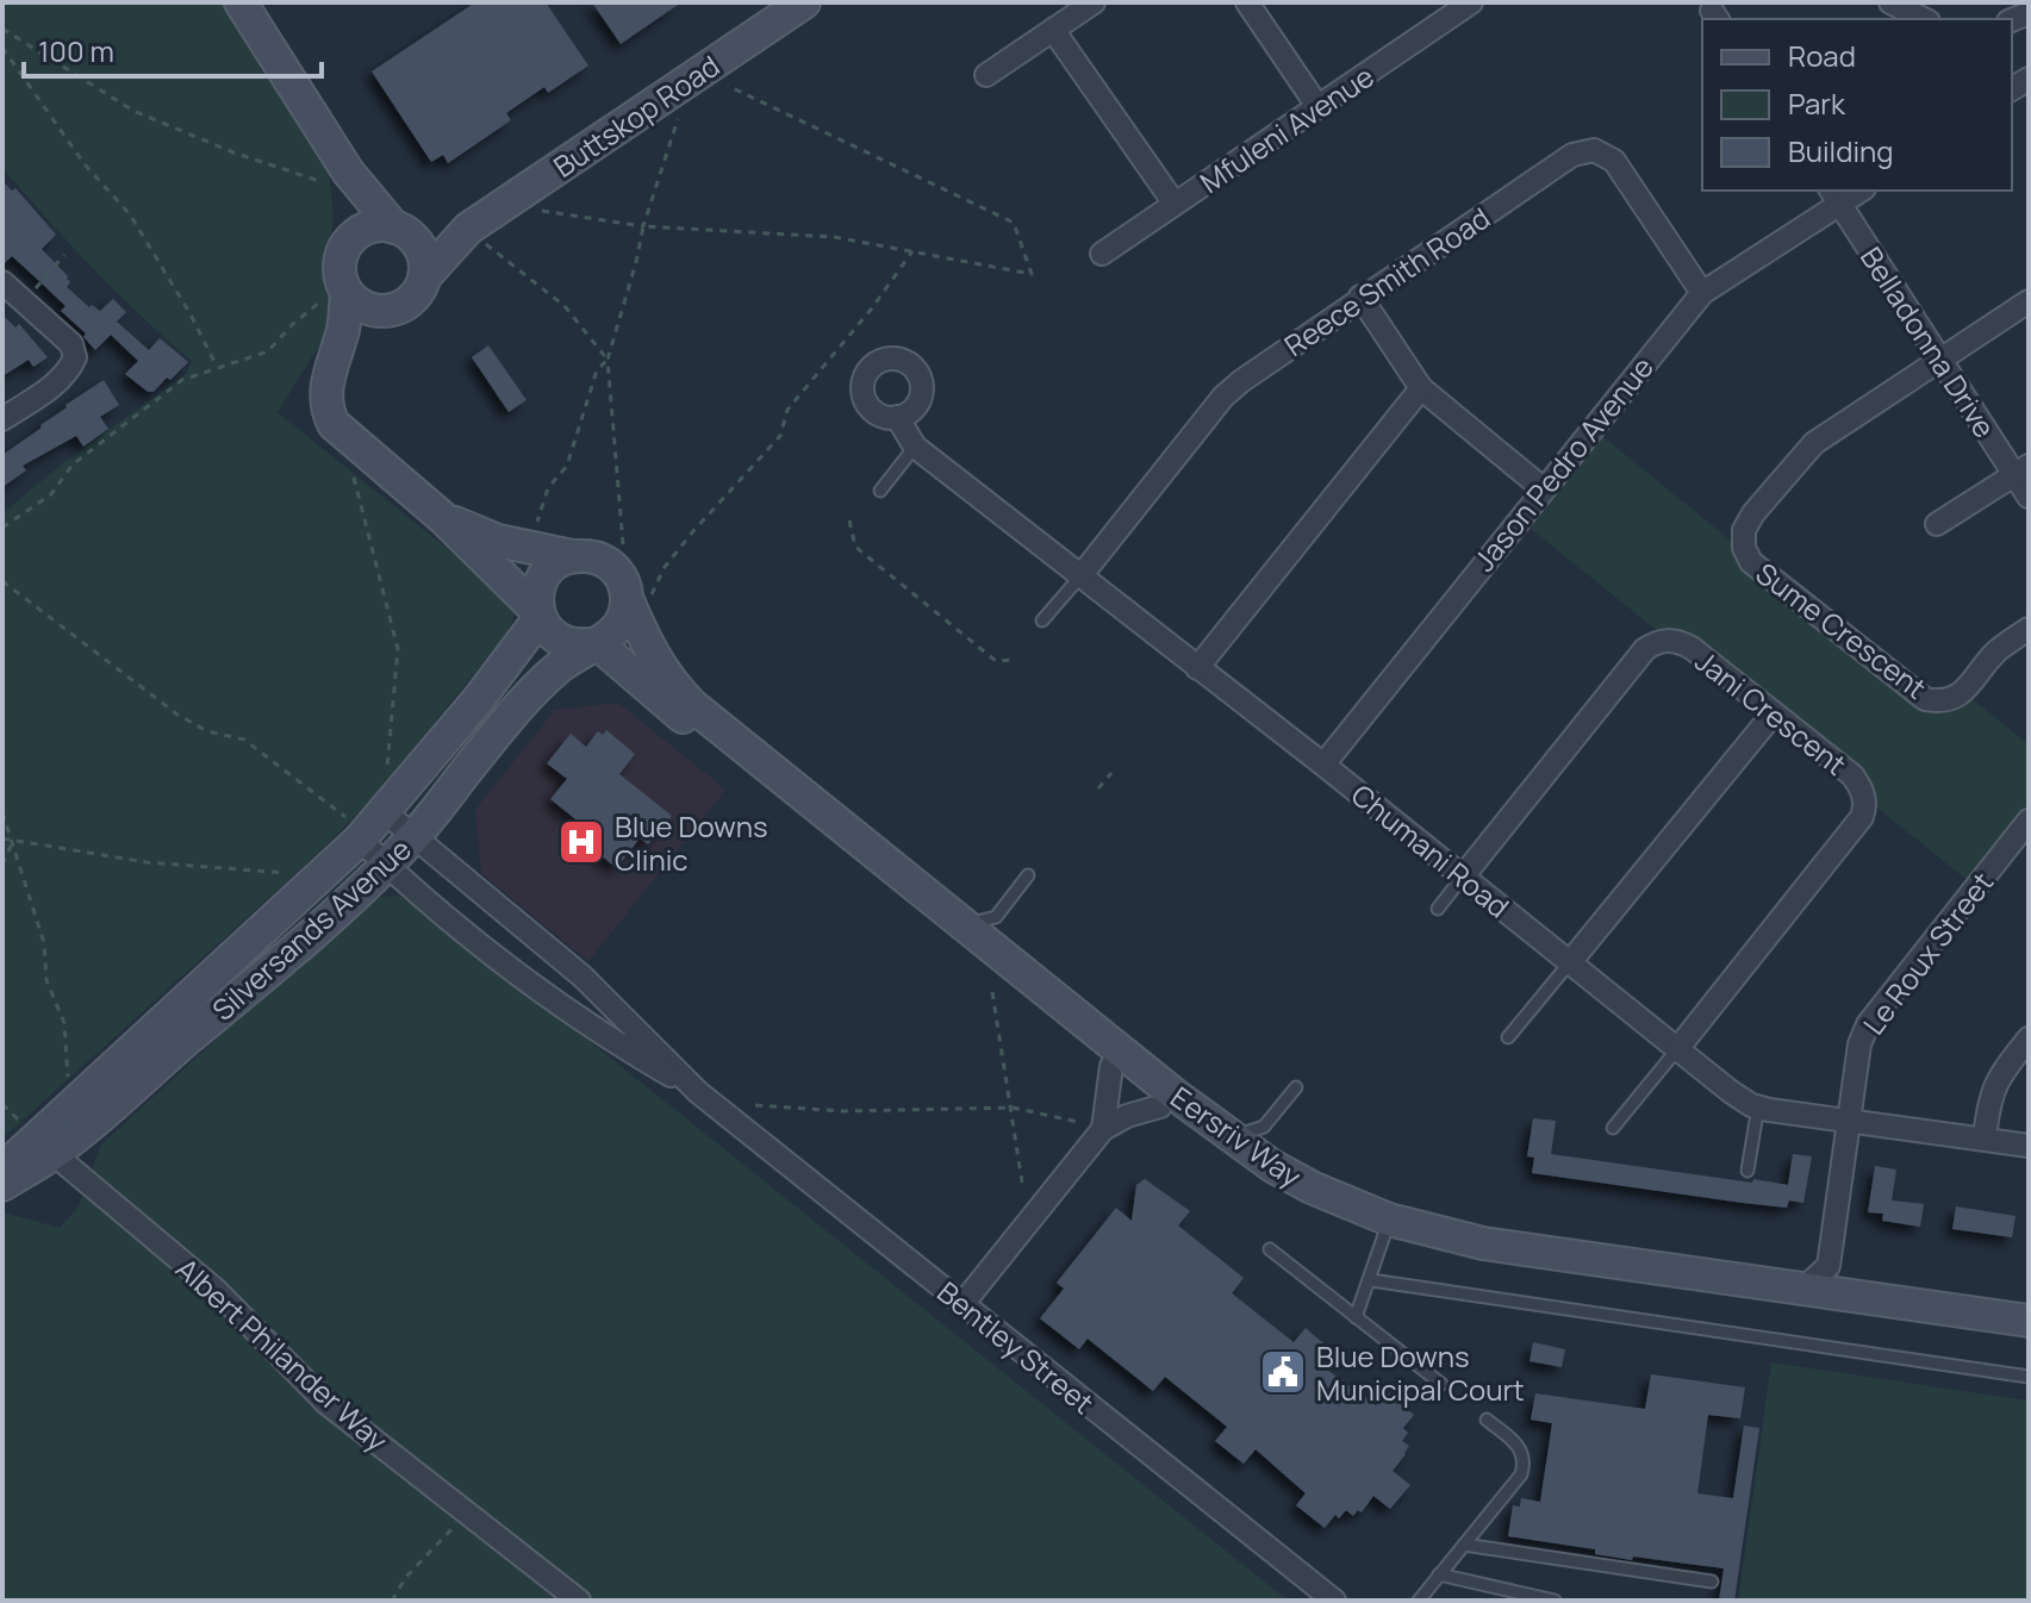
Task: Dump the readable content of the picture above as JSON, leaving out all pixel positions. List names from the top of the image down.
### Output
{
  "streets": {
    "main road": ["Buttskop Road", "Silversands Avenue", "Eersriv Way"],
    "street": [
      "Mfuleni Avenue",
      "Reece Smith Road",
      "Belladonna Drive",
      "Jason Pedro Avenue",
      "Sume Crescent",
      "Jani Crescent",
      "Chumani Road",
      "Le Roux Street",
      "Bentley Street",
      "Albert Philander Way"
    ]
  },
  "crossings": [
    ["Reece Smith Road", "Jason Pedro Avenue"],
    ["Reece Smith Road", "Chumani Road"],
    ["Belladonna Drive", "Jason Pedro Avenue"],
    ["Belladonna Drive", "Sume Crescent"],
    ["Jason Pedro Avenue", "Chumani Road"],
    ["Jani Crescent", "Chumani Road"],
    ["Chumani Road", "Le Roux Street"],
    ["Silversands Avenue", "Eersriv Way"],
    ["Silversands Avenue", "Bentley Street"],
    ["Silversands Avenue", "Albert Philander Way"],
    ["Le Roux Street", "Eersriv Way"]
  ],
  "places": {
    "hospital": ["Blue Downs Clinic"],
    "public building": ["Blue Downs Municipal Court"]
  },
  "legend": ["Road", "Park", "Building"],
  "scale_bar": "100 m"
}
